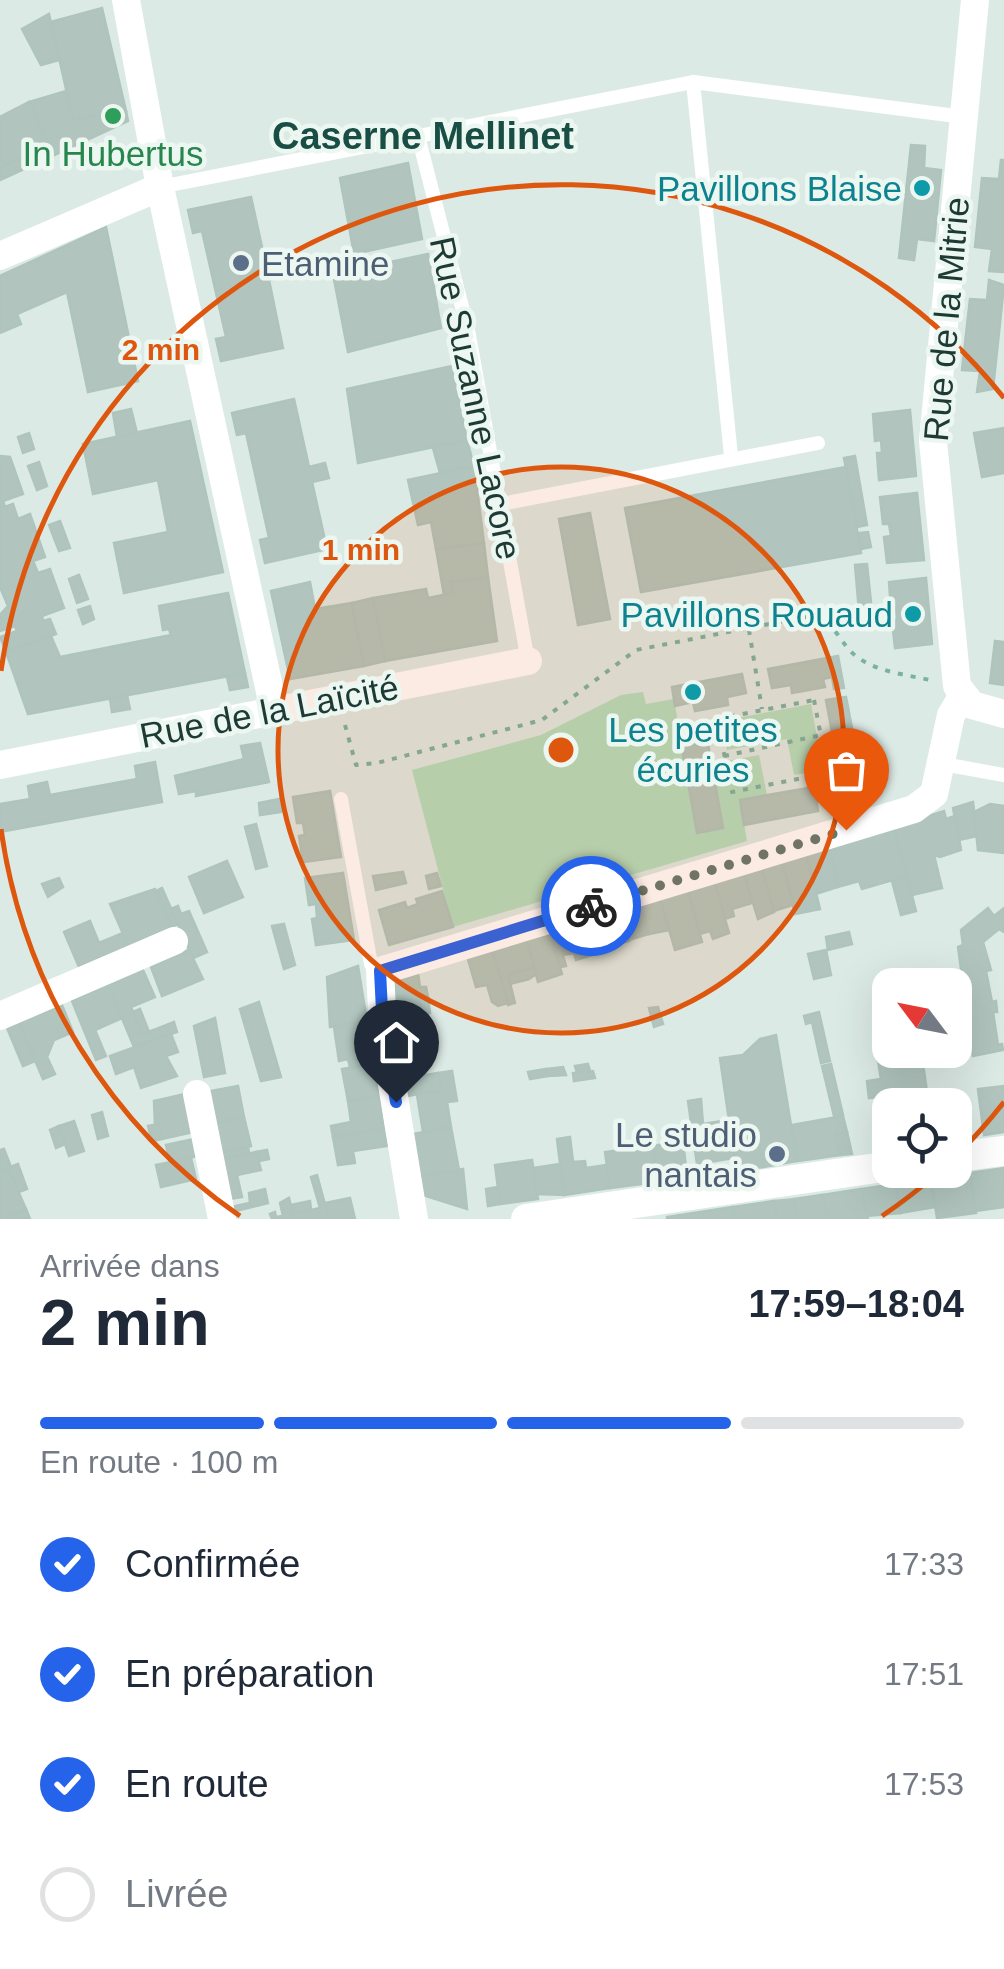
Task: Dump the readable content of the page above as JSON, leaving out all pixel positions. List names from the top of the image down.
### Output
{
  "streets": {
    "street": ["Rue de la Mitrie", "Rue de la Laïcité"],
    "lane": ["Rue Suzanne Lacore"]
  },
  "crossings": [
    ["Rue Suzanne Lacore", "Rue de la Laïcité"]
  ],
  "districts": ["Caserne Mellinet"],
  "places": [
    "In Hubertus",
    "Pavillons Blaise",
    "Etamine",
    "Pavillons Rouaud",
    "Les petites écuries",
    "Le studio nantais"
  ],
  "north": "top left",
  "page": {
    "heading": ["2 min", "Arrivée dans", "17:59–18:04"],
    "bar": "En route · 100 m",
    "list": [
      ["Confirmée", "17:33"],
      ["En préparation", "17:51"],
      ["En route", "17:53"],
      "Livrée"
    ]
  },
  "rings": ["2 min", "1 min"]
}
